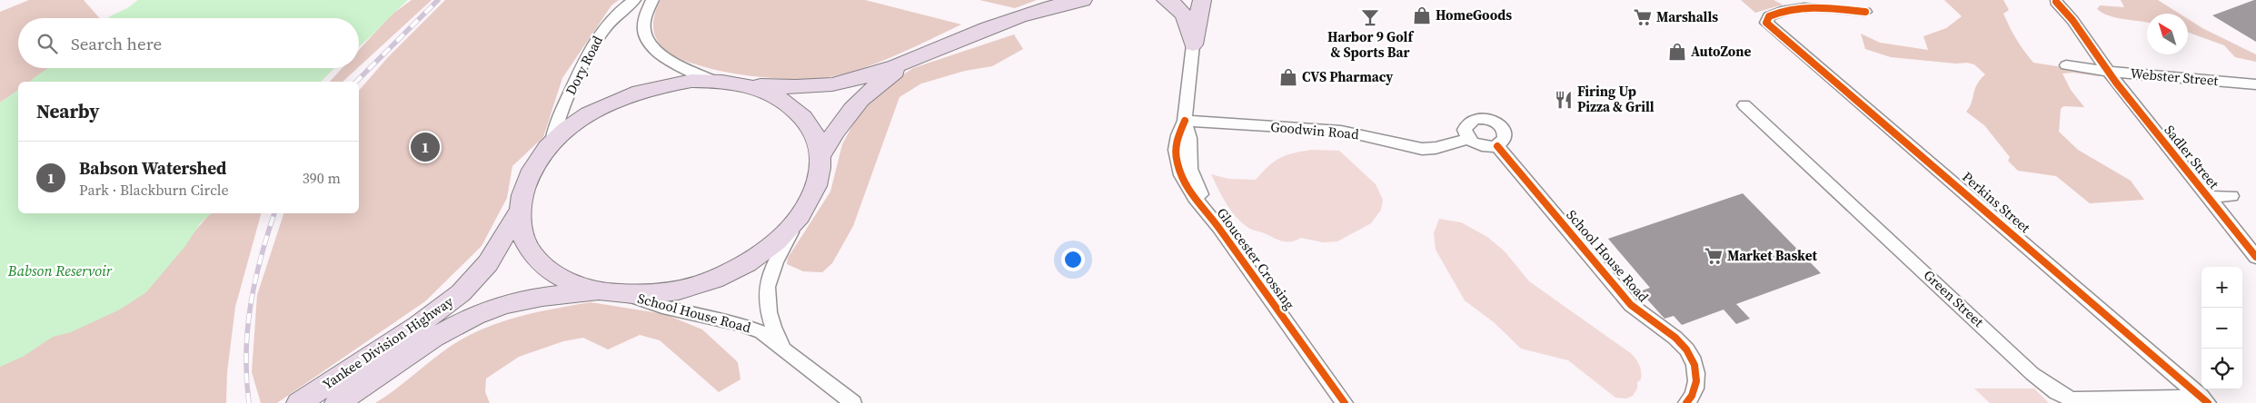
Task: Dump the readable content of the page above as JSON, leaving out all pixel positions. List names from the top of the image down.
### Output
{
  "streets": {
    "highway": ["Yankee Division Highway"],
    "street": [
      "Dory Road",
      "Webster Street",
      "Goodwin Road",
      "Sadler Street",
      "Perkins Street",
      "School House Road",
      "Gloucester Crossing",
      "Green Street"
    ]
  },
  "crossings": [
    ["Webster Street", "Sadler Street"],
    ["Goodwin Road", "School House Road"],
    ["Goodwin Road", "Gloucester Crossing"],
    ["Perkins Street", "Green Street"]
  ],
  "water": ["Babson Reservoir"],
  "places": {
    "shop": ["HomeGoods", "AutoZone", "CVS Pharmacy"],
    "bar": ["Harbor 9 Golf & Sports Bar"],
    "supermarket": ["Marshalls", "Market Basket"],
    "restaurant": ["Firing Up Pizza & Grill"]
  },
  "north": "top left",
  "page": {
    "search": "Search here",
    "heading": "Nearby",
    "pins": "1",
    "list": [
      {
        "mark": "1",
        "name": "Babson Watershed",
        "note": "Park · Blackburn Circle",
        "value": "390 m"
      }
    ],
    "map_buttons": ["+", "−"]
  }
}
